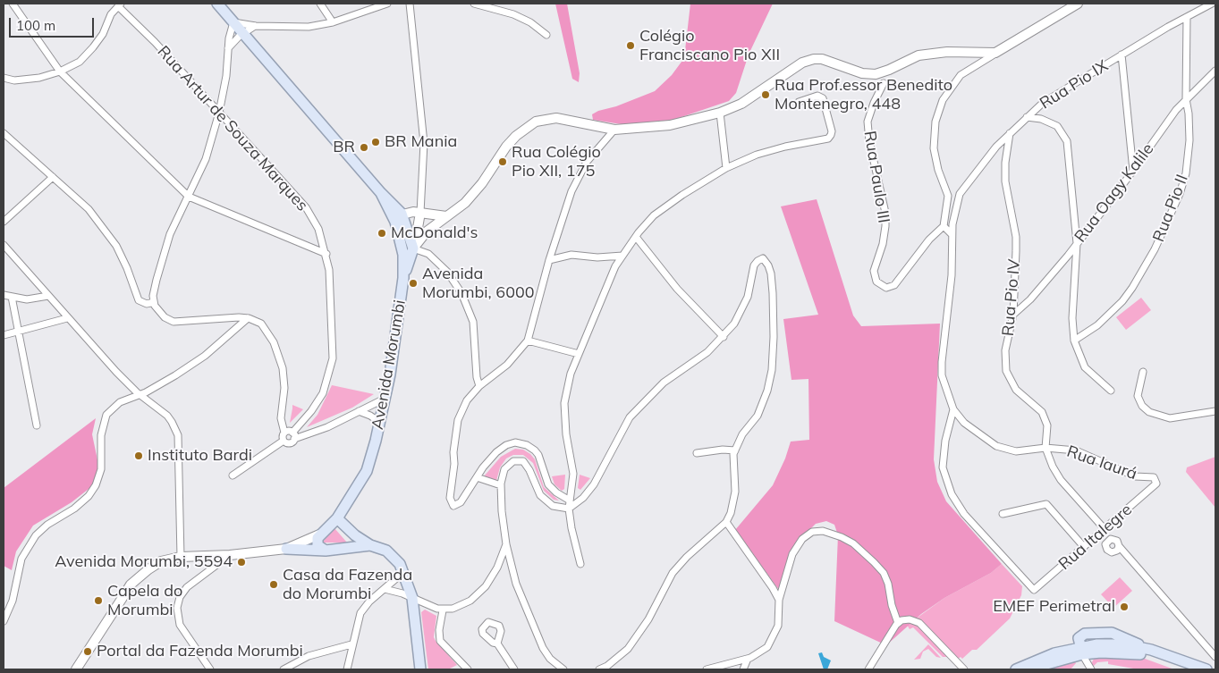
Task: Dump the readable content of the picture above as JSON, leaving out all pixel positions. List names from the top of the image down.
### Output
{
  "streets": {
    "main road": ["Avenida Morumbi"],
    "street": [
      "Rua Pio IX",
      "Rua Artur de Souza Marques",
      "Rua Paulo III",
      "Rua Oagy Kalile",
      "Rua Pio II",
      "Rua Pio IV",
      "Rua Iaurá",
      "Rua Italegre"
    ]
  },
  "crossings": [
    ["Rua Pio IX", "Rua Pio II"],
    ["Rua Pio IX", "Rua Pio IV"],
    ["Rua Pio IX", "Rua Iaurá"],
    ["Rua Pio IX", "Rua Italegre"],
    ["Rua Oagy Kalile", "Rua Pio II"],
    ["Rua Oagy Kalile", "Rua Pio IV"],
    ["Rua Pio IV", "Rua Iaurá"],
    ["Rua Iaurá", "Rua Italegre"]
  ],
  "places": [
    "Colégio Franciscano Pio XII",
    "Rua Prof.essor Benedito Montenegro, 448",
    "BR Mania",
    "BR",
    "Rua Colégio Pio XII, 175",
    "McDonald's",
    "Avenida Morumbi, 6000",
    "Instituto Bardi",
    "Avenida Morumbi, 5594",
    "Casa da Fazenda do Morumbi",
    "Capela do Morumbi",
    "EMEF Perimetral",
    "Portal da Fazenda Morumbi"
  ],
  "scale_bar": "100 m"
}
